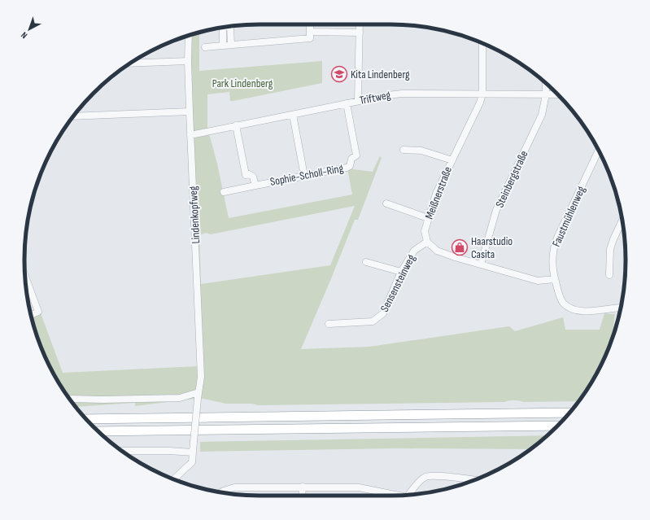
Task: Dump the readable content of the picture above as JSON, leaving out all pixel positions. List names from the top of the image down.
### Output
{
  "streets": {
    "street": [
      "Triftweg",
      "Sophie-Scholl-Ring",
      "Steinbergstraße",
      "Meißnerstraße",
      "Lindenkopfweg",
      "Faustmühlenweg",
      "Sensensteinweg"
    ]
  },
  "crossings": [
    ["Triftweg", "Sophie-Scholl-Ring"],
    ["Triftweg", "Steinbergstraße"],
    ["Triftweg", "Meißnerstraße"],
    ["Triftweg", "Lindenkopfweg"],
    ["Meißnerstraße", "Sensensteinweg"]
  ],
  "parks": ["Park Lindenberg"],
  "places": {
    "school or university": ["Kita Lindenberg"],
    "shop": ["Haarstudio Casita"]
  },
  "north": "bottom left"
}
